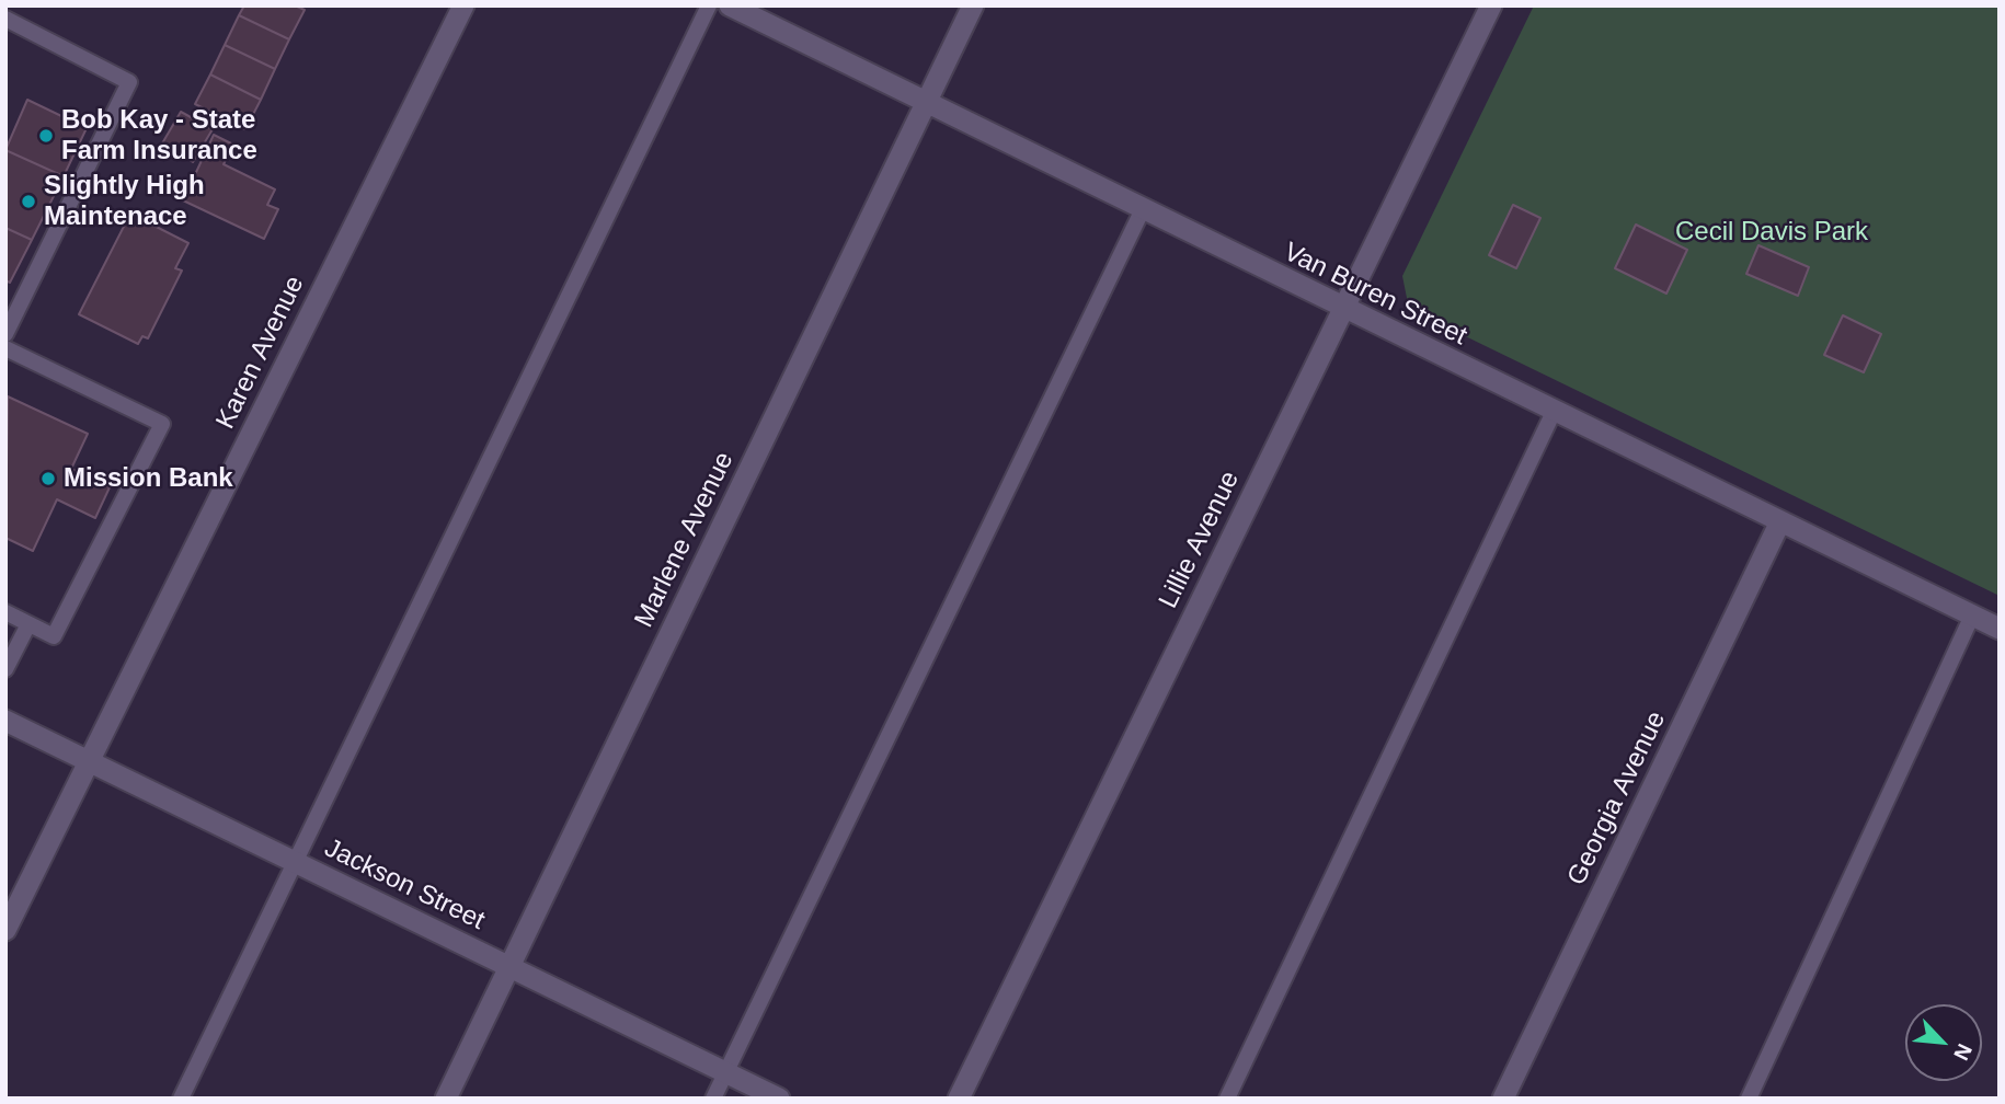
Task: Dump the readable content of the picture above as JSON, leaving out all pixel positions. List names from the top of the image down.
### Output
{
  "streets": {
    "street": [
      "Van Buren Street",
      "Karen Avenue",
      "Marlene Avenue",
      "Lillie Avenue",
      "Georgia Avenue",
      "Jackson Street"
    ]
  },
  "crossings": [
    ["Van Buren Street", "Marlene Avenue"],
    ["Van Buren Street", "Lillie Avenue"],
    ["Van Buren Street", "Georgia Avenue"],
    ["Karen Avenue", "Jackson Street"],
    ["Marlene Avenue", "Jackson Street"]
  ],
  "parks": ["Cecil Davis Park"],
  "places": ["Bob Kay - State Farm Insurance", "Slightly High Maintenace", "Mission Bank"],
  "north": "bottom right"
}
